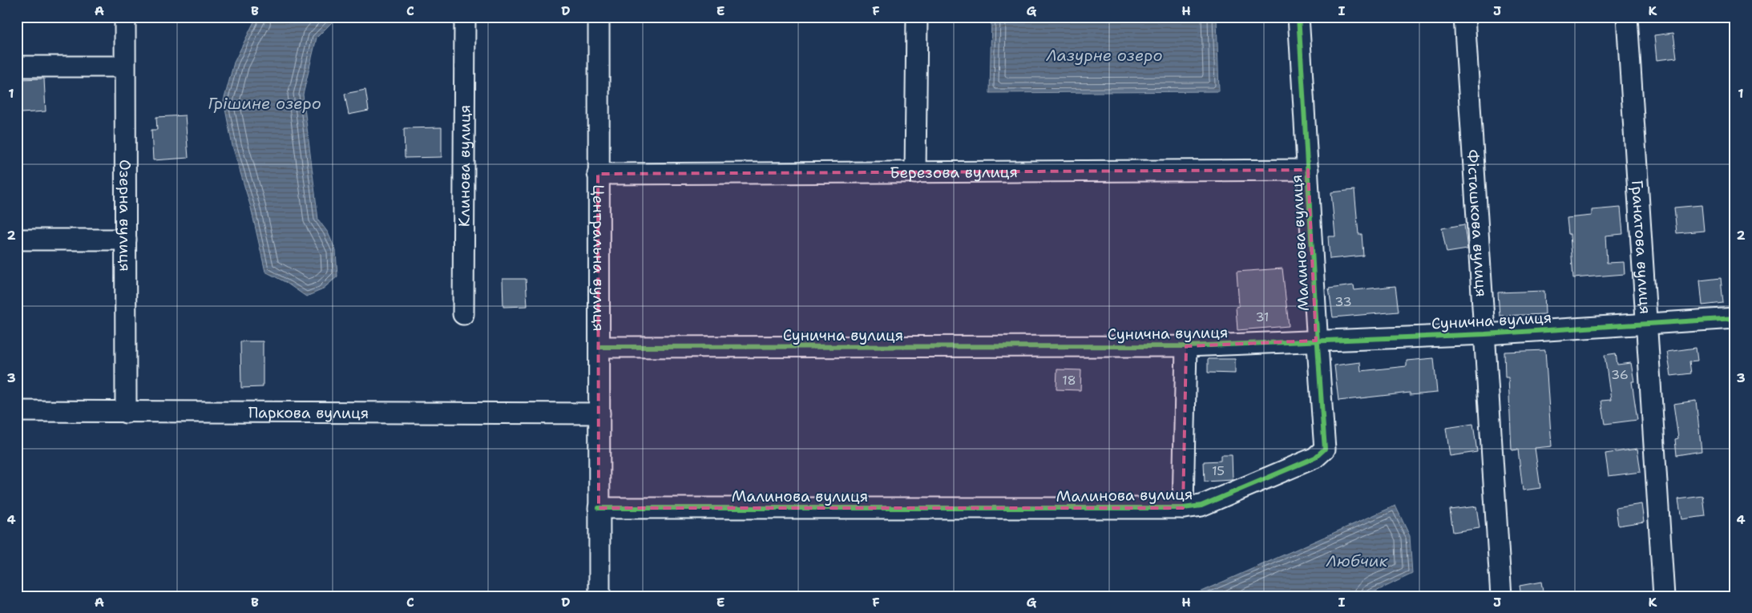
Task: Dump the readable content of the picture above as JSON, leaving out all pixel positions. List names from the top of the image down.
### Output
{
  "streets": {
    "street": [
      "Клинова вулиця",
      "Березова вулиця",
      "Озерна вулиця",
      "Фісташкова вулиця",
      "Малинова вулиця",
      "Гранатова вулиця",
      "Центральна вулиця",
      "Сунична вулиця",
      "Паркова вулиця"
    ]
  },
  "crossings": [
    ["Березова вулиця", "Малинова вулиця"],
    ["Березова вулиця", "Центральна вулиця"],
    ["Озерна вулиця", "Паркова вулиця"],
    ["Фісташкова вулиця", "Сунична вулиця"],
    ["Малинова вулиця", "Центральна вулиця"],
    ["Малинова вулиця", "Сунична вулиця"],
    ["Гранатова вулиця", "Сунична вулиця"],
    ["Центральна вулиця", "Сунична вулиця"],
    ["Центральна вулиця", "Паркова вулиця"]
  ],
  "water": ["Лазурне озеро", "Грішине озеро", "Любчик"],
  "house_numbers": [
    "33",
    "31",
    "36",
    "18",
    "15"
  ],
  "grid": {
    "columns": [
      "A",
      "B",
      "C",
      "D",
      "E",
      "F",
      "G",
      "H",
      "I",
      "J",
      "K"
    ],
    "rows": [
      "1",
      "2",
      "3",
      "4"
    ]
  }
}
